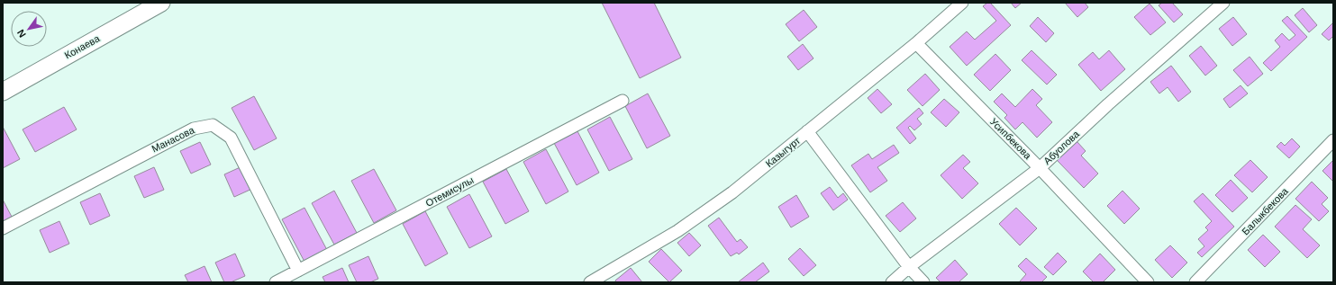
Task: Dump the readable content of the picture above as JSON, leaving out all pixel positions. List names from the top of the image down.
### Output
{
  "streets": {
    "main road": ["Конаева"],
    "street": [
      "Усипбекова",
      "Манасова",
      "Абуолова",
      "Казыгурт",
      "Отемисулы",
      "Балыкбекова"
    ]
  },
  "crossings": [
    ["Усипбекова", "Абуолова"],
    ["Усипбекова", "Казыгурт"],
    ["Манасова", "Отемисулы"]
  ],
  "north": "bottom left"
}
